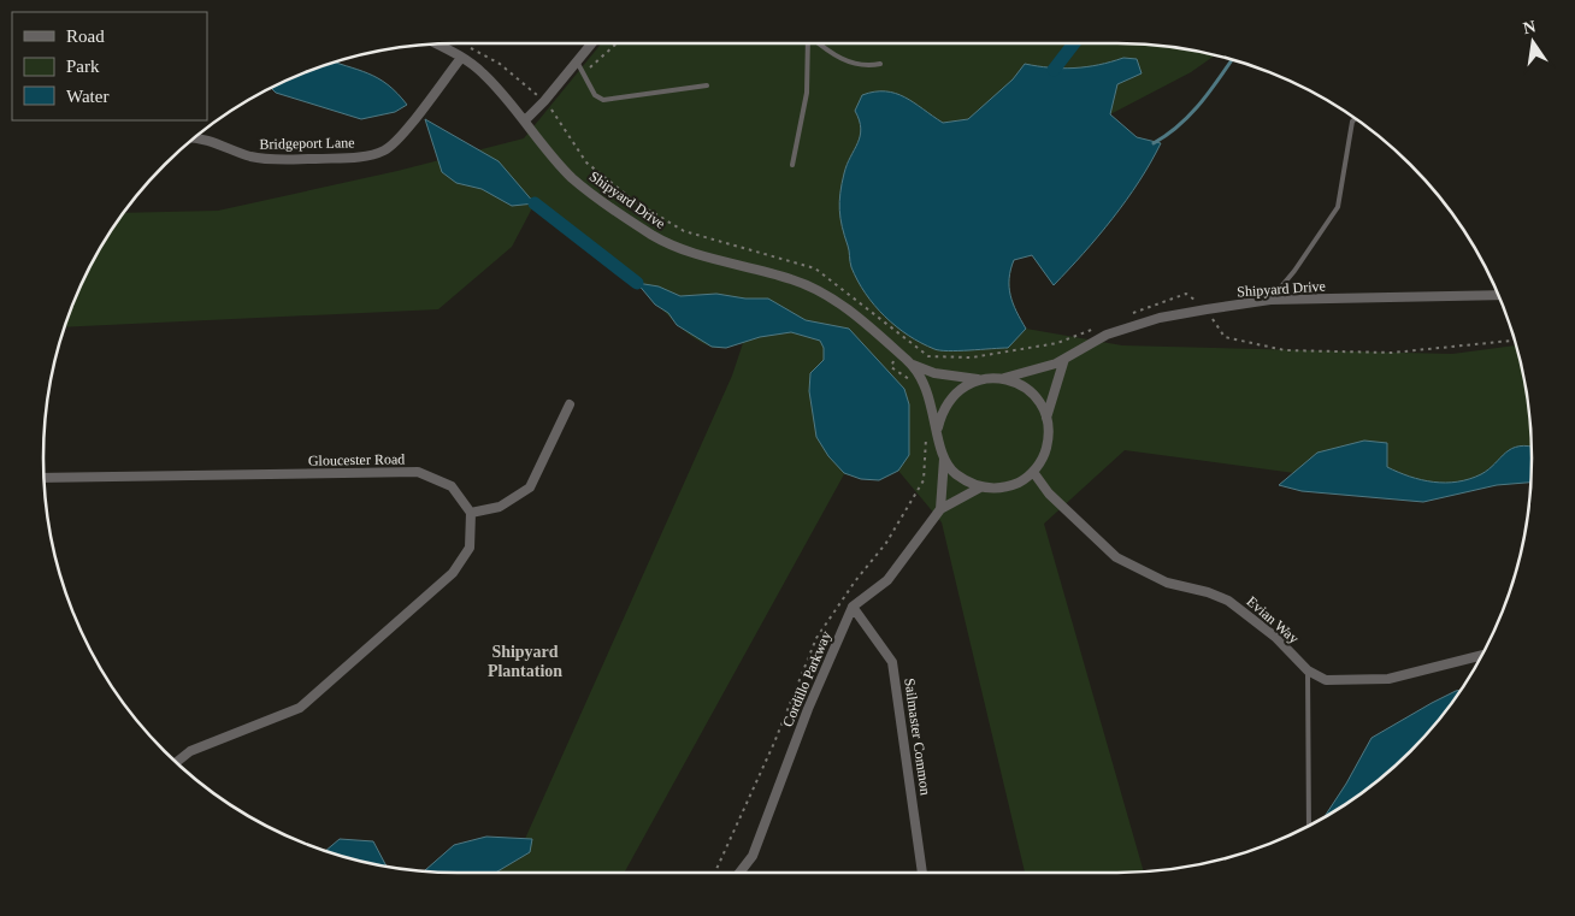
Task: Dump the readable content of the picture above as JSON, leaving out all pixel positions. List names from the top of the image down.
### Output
{
  "streets": {
    "street": [
      "Bridgeport Lane",
      "Shipyard Drive",
      "Gloucester Road",
      "Evian Way",
      "Cordillo Parkway",
      "Sailmaster Common"
    ]
  },
  "crossings": [
    ["Bridgeport Lane", "Shipyard Drive"],
    ["Shipyard Drive", "Evian Way"],
    ["Shipyard Drive", "Cordillo Parkway"],
    ["Evian Way", "Cordillo Parkway"],
    ["Cordillo Parkway", "Sailmaster Common"]
  ],
  "districts": ["Shipyard Plantation"],
  "legend": ["Road", "Park", "Water"],
  "north": "top"
}
